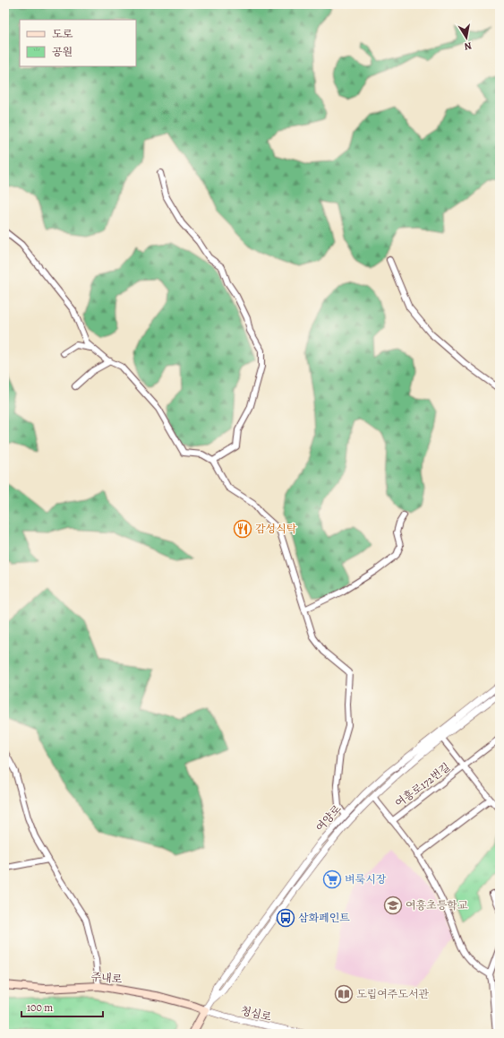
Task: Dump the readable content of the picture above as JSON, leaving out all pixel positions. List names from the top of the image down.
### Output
{
  "streets": {
    "main road": ["여양로", "주내로"],
    "street": ["여흥로172번길", "청심로"]
  },
  "crossings": [
    ["여흥로172번길", "여양로"],
    ["여양로", "주내로"],
    ["여양로", "청심로"],
    ["주내로", "청심로"]
  ],
  "places": {
    "restaurant": ["감성식탁"],
    "supermarket": ["벼룩시장"],
    "school or university": ["여흥초등학교"],
    "bus stop": ["삼화페인트"],
    "library": ["도립여주도서관"]
  },
  "legend": ["도로", "공원"],
  "scale_bar": "100 m",
  "north": "bottom"
}
